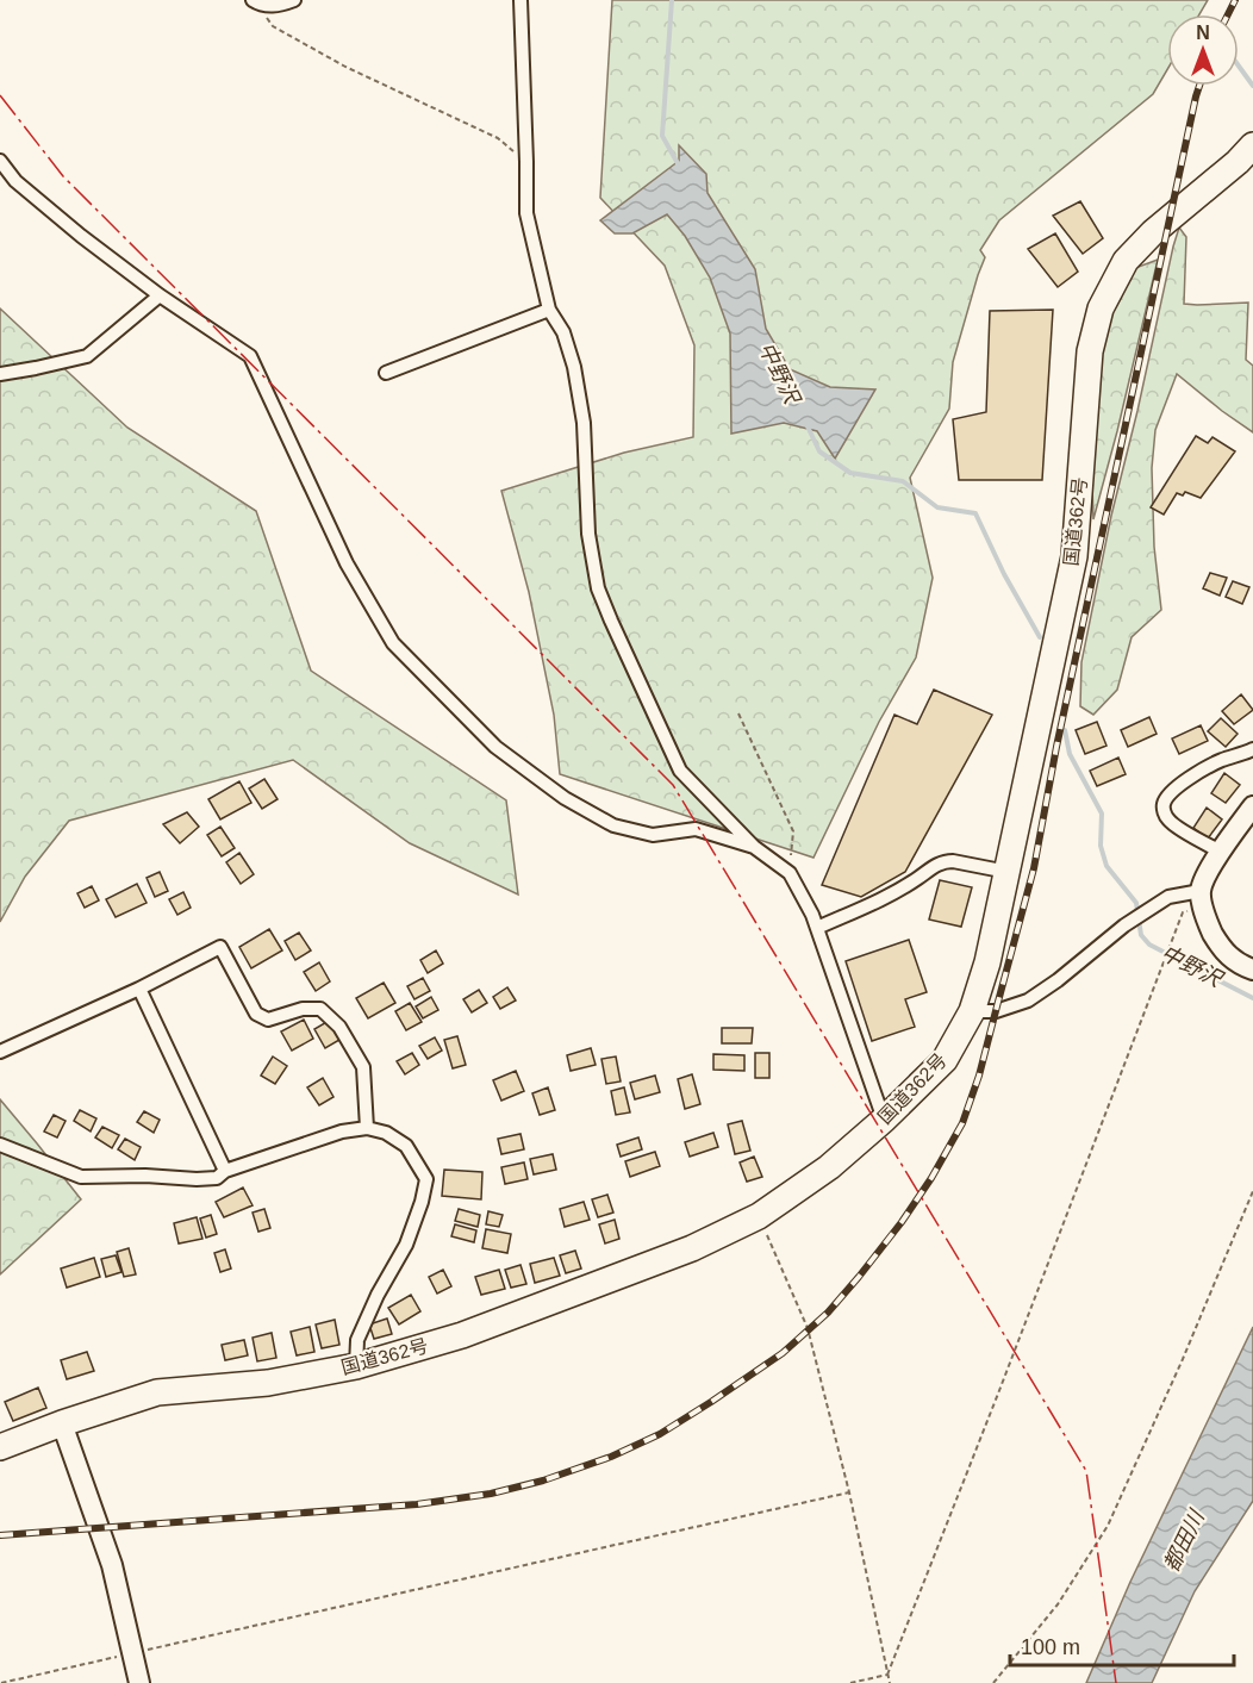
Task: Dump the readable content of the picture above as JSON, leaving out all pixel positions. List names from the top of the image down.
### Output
{
  "streets": {
    "highway": ["国道362号"]
  },
  "water": ["中野沢", "都田川"],
  "scale_bar": "100 m",
  "north": "top"
}
